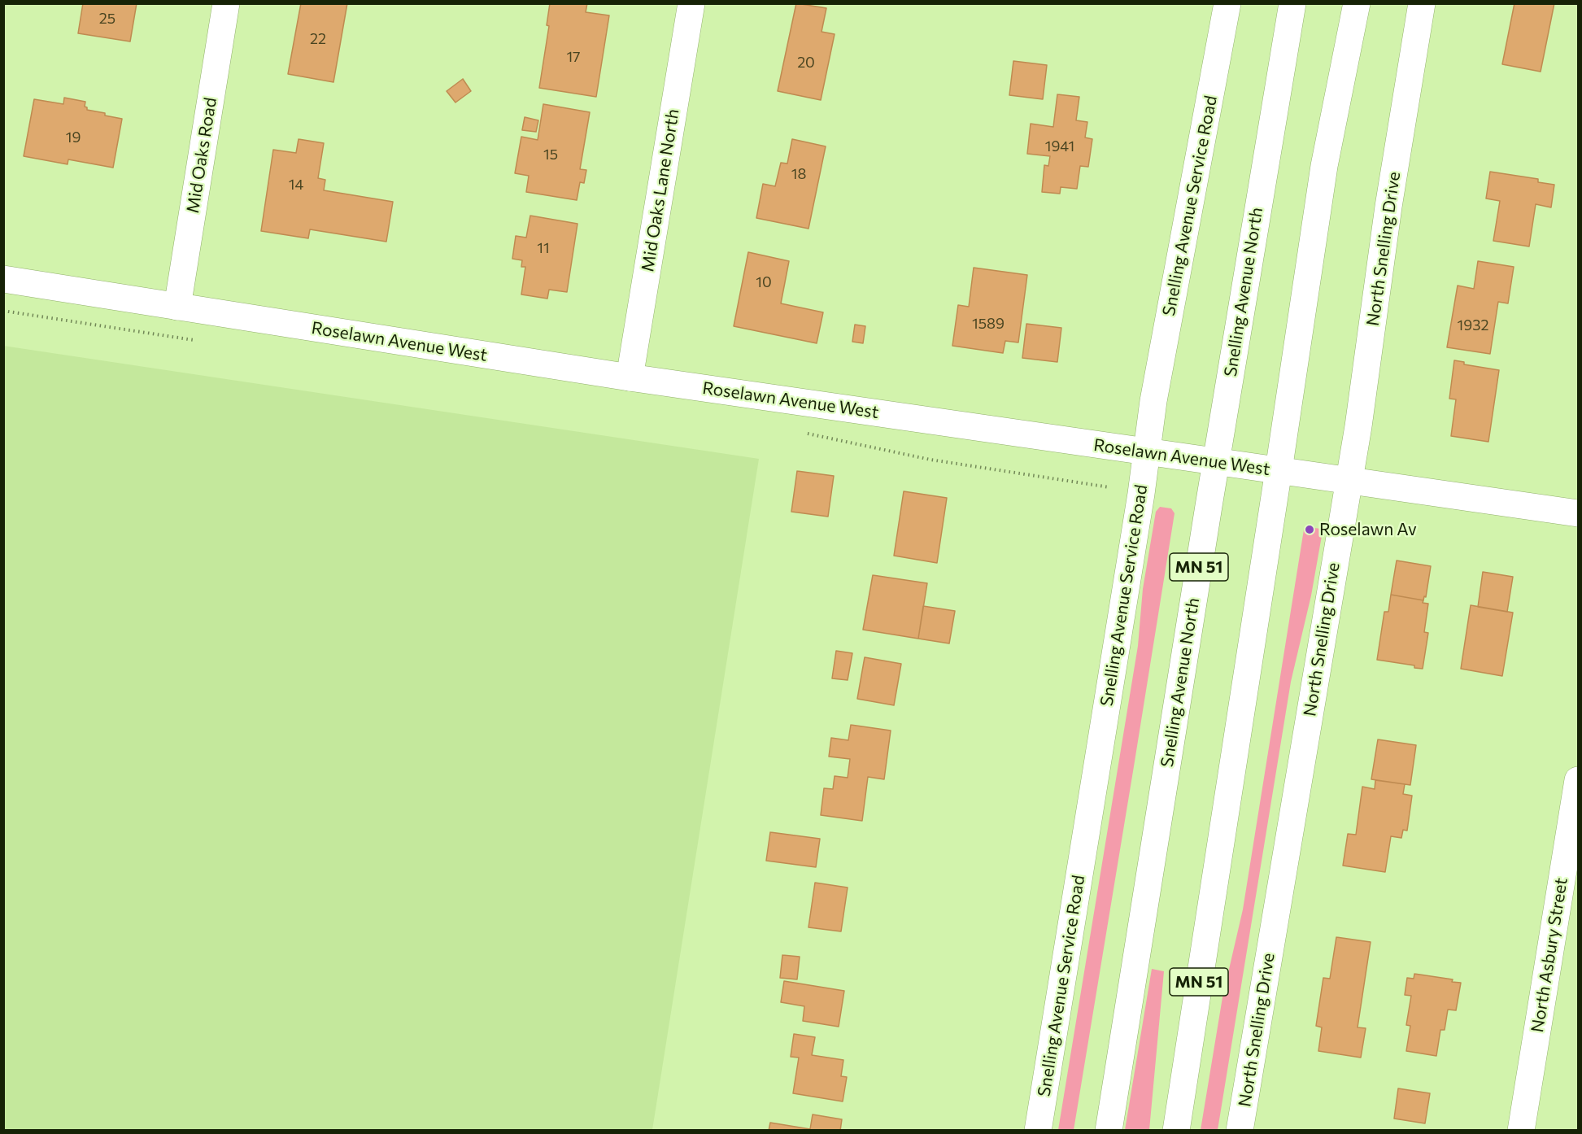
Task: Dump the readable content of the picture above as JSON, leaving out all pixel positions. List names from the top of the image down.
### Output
{
  "streets": {
    "street": [
      "Mid Oaks Road",
      "Mid Oaks Lane North",
      "Snelling Avenue Service Road",
      "North Snelling Drive",
      "Snelling Avenue North",
      "Roselawn Avenue West",
      "MN 51",
      "North Asbury Street"
    ]
  },
  "crossings": [
    ["Mid Oaks Road", "Roselawn Avenue West"],
    ["Mid Oaks Lane North", "Roselawn Avenue West"],
    ["Snelling Avenue Service Road", "Roselawn Avenue West"],
    ["North Snelling Drive", "Roselawn Avenue West"],
    ["Snelling Avenue North", "Roselawn Avenue West"],
    ["Roselawn Avenue West", "MN 51"]
  ],
  "places": ["Roselawn Av"],
  "house_numbers": [
    "25",
    "22",
    "17",
    "20",
    "19",
    "1941",
    "15",
    "18",
    "14",
    "11",
    "10",
    "1589",
    "1932"
  ]
}
